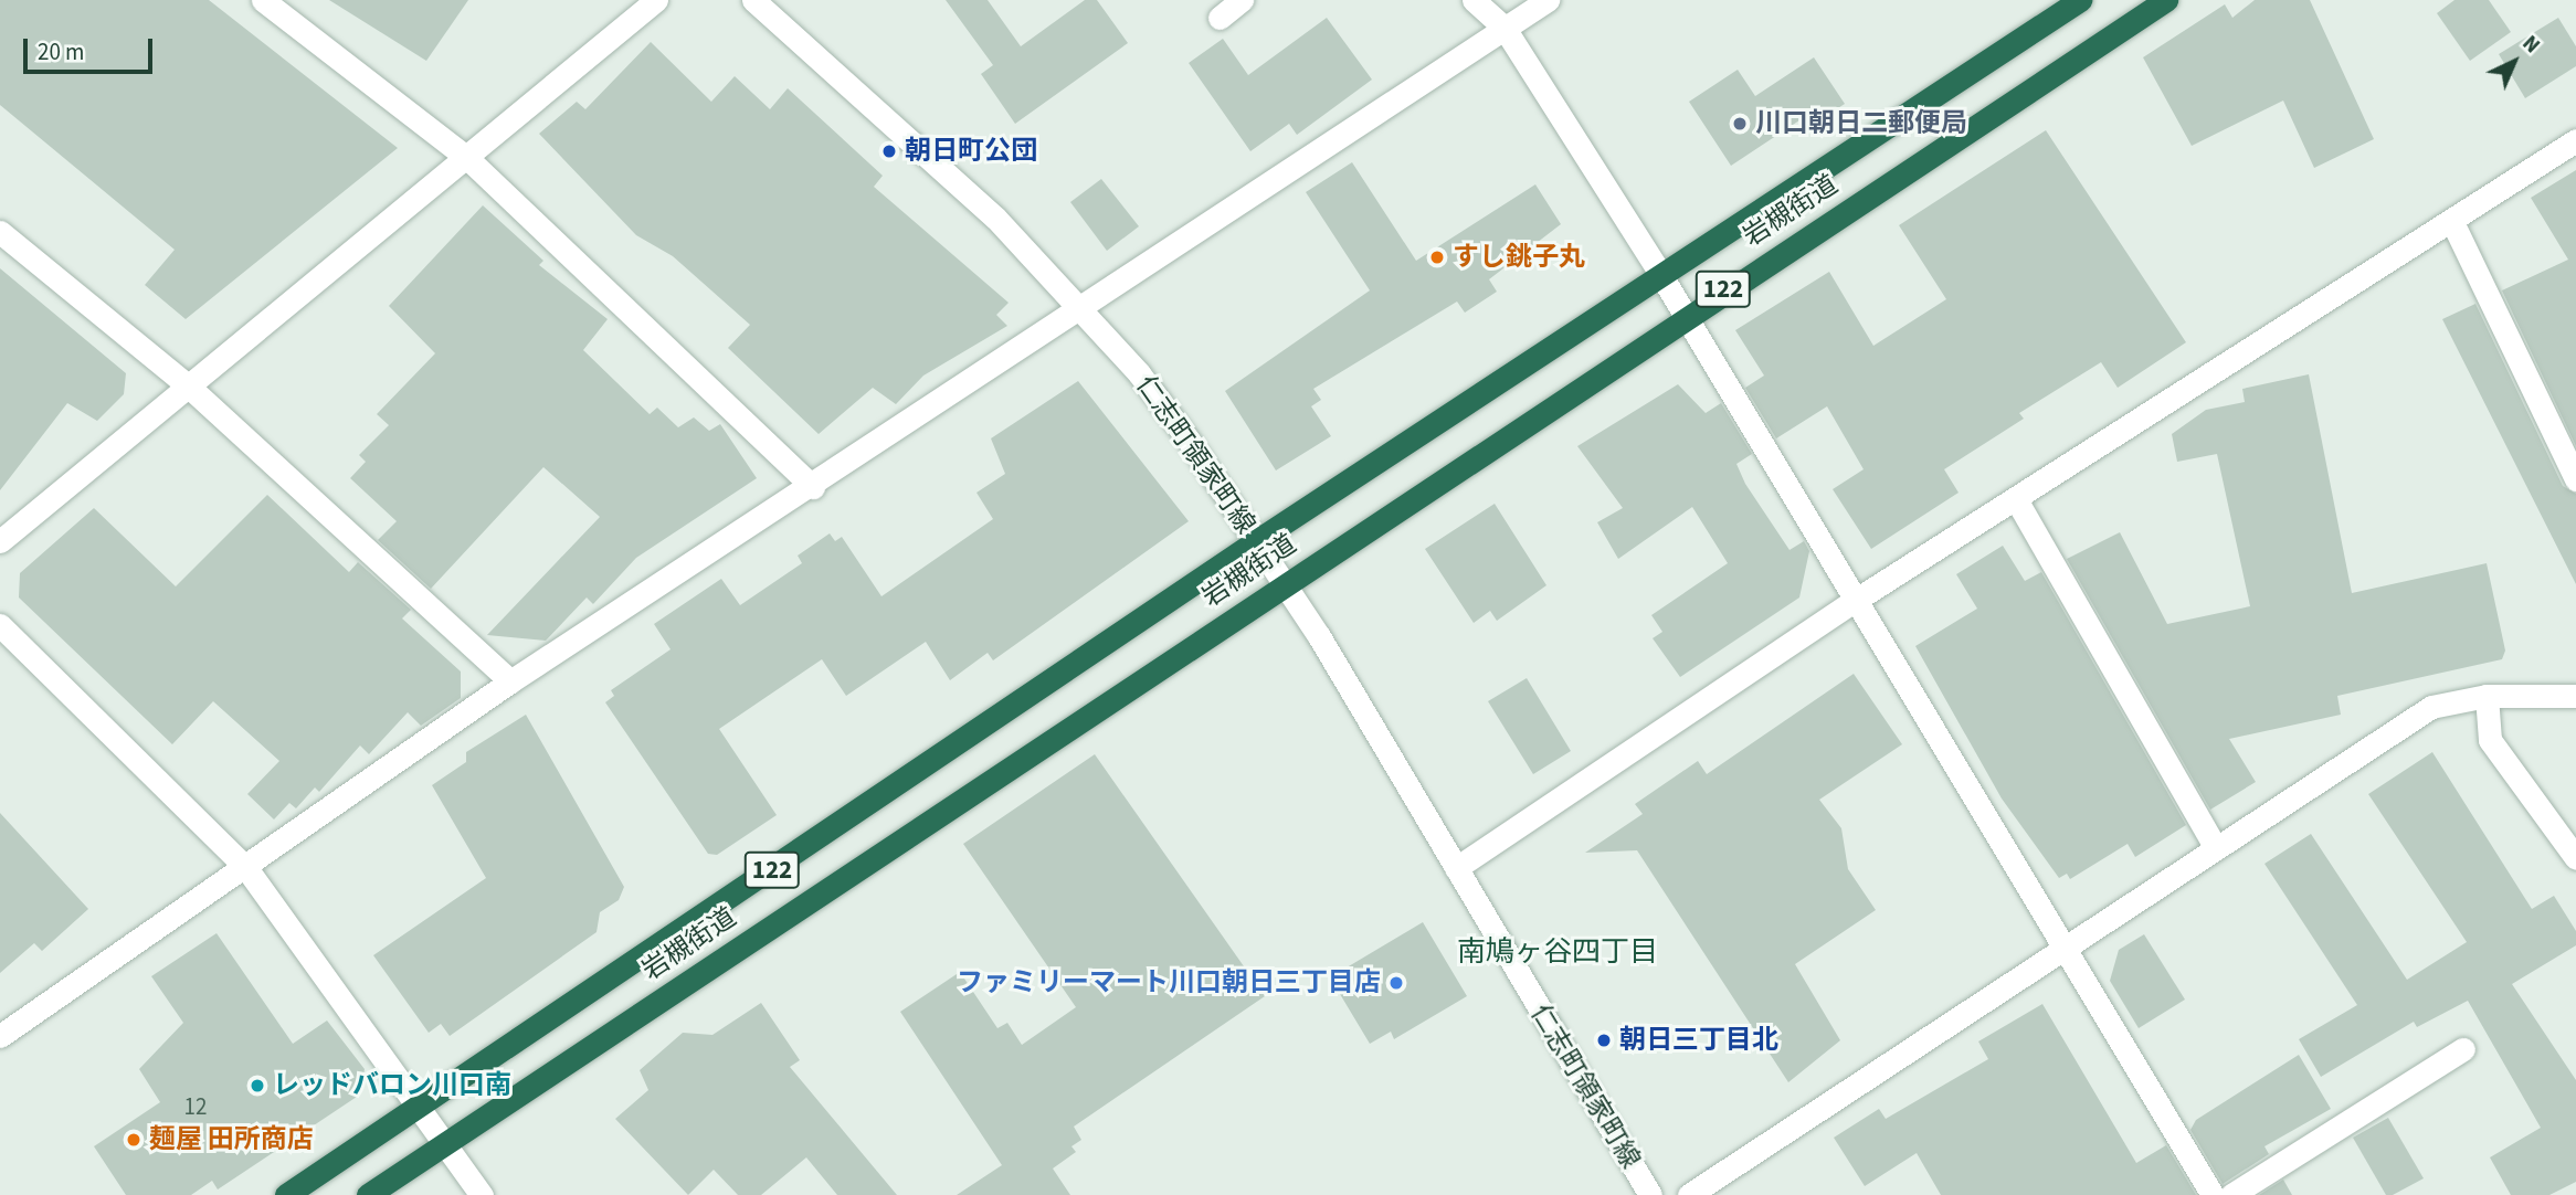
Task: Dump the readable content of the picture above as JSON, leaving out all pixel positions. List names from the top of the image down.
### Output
{
  "streets": {
    "highway": ["岩槻街道", "122"],
    "street": ["仁志町領家町線"]
  },
  "crossings": [
    ["岩槻街道", "仁志町領家町線"]
  ],
  "districts": ["南鳩ヶ谷四丁目"],
  "places": [
    "川口朝日二郵便局",
    "朝日町公団",
    "すし銚子丸",
    "ファミリーマート川口朝日三丁目店",
    "朝日三丁目北",
    "レッドバロン川口南",
    "麺屋 田所商店"
  ],
  "house_numbers": ["12"],
  "scale_bar": "20 m",
  "north": "top right"
}
